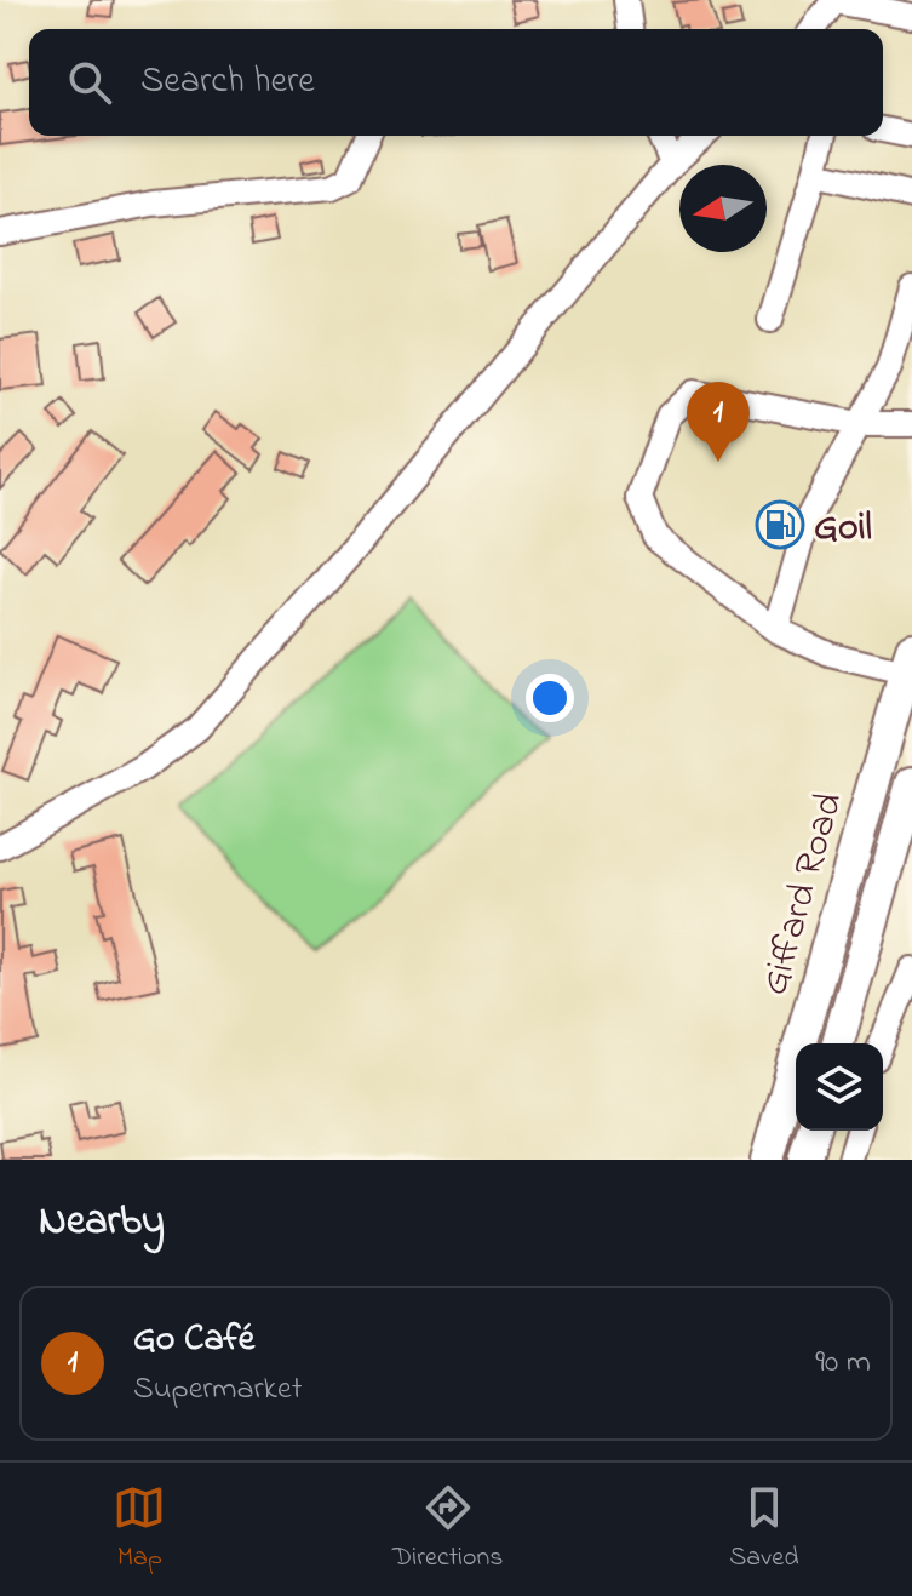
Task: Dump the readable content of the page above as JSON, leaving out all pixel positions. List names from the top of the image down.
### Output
{
  "streets": {
    "main road": ["Giffard Road"]
  },
  "places": {
    "fuel station": ["Goil"]
  },
  "north": "left",
  "page": {
    "search": "Search here",
    "pins": "1",
    "heading": "Nearby",
    "list": [
      {
        "mark": "1",
        "name": "Go Café",
        "note": "Supermarket",
        "value": "90 m"
      }
    ],
    "nav": ["Map", "Directions", "Saved"]
  }
}
